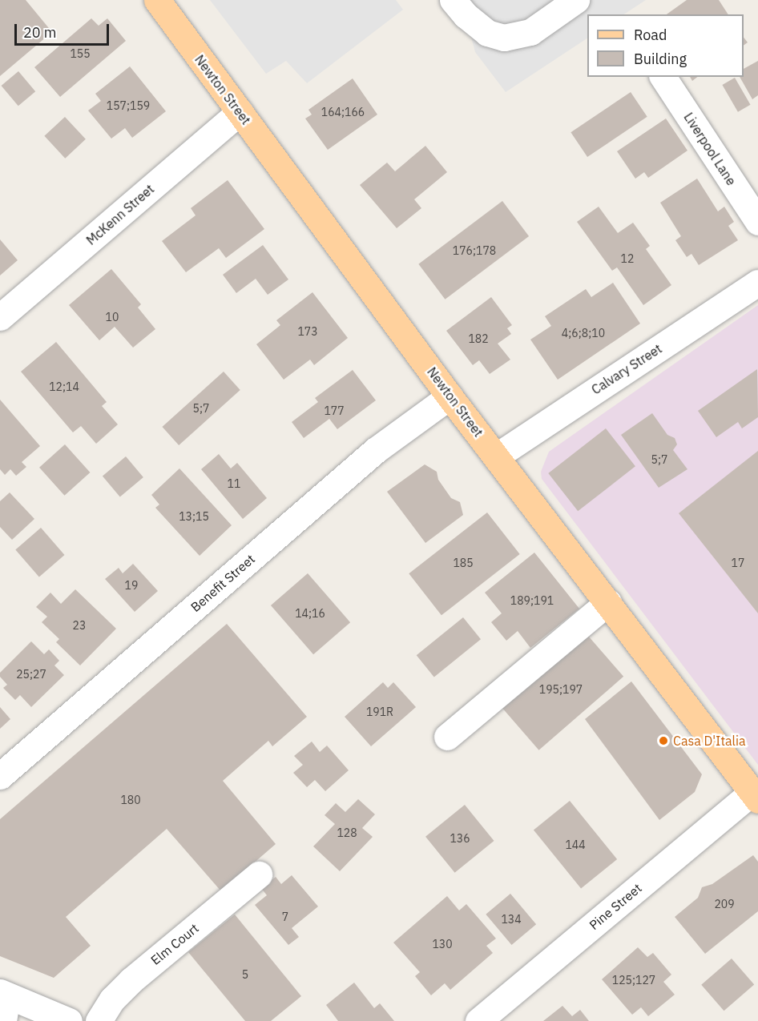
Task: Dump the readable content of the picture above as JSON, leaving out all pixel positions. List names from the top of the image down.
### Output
{
  "streets": {
    "main road": ["Newton Street"],
    "street": [
      "Liverpool Lane",
      "McKenn Street",
      "Calvary Street",
      "Benefit Street",
      "Pine Street",
      "Elm Court"
    ]
  },
  "crossings": [
    ["Newton Street", "McKenn Street"],
    ["Newton Street", "Calvary Street"],
    ["Newton Street", "Benefit Street"],
    ["Newton Street", "Pine Street"]
  ],
  "places": ["Casa D'Italia"],
  "house_numbers": [
    "155",
    "157;159",
    "164;166",
    "176;178",
    "12",
    "10",
    "173",
    "4;6;8;10",
    "182",
    "12;14",
    "5;7",
    "177",
    "5;7",
    "11",
    "13;15",
    "185",
    "17",
    "19",
    "189;191",
    "14;16",
    "23",
    "25;27",
    "195;197",
    "191R",
    "180",
    "128",
    "136",
    "144",
    "209",
    "7",
    "134",
    "130",
    "5",
    "125;127"
  ],
  "legend": ["Road", "Building"],
  "scale_bar": "20 m"
}
